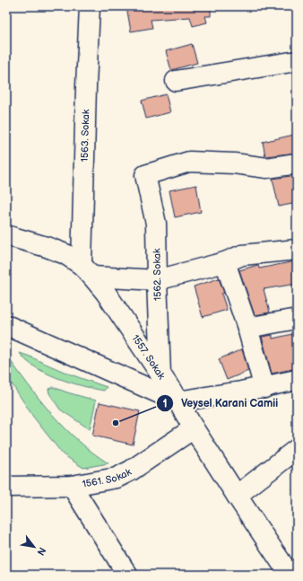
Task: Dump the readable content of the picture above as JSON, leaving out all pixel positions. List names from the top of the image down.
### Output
{
  "streets": {
    "street": [
      "1563. Sokak",
      "1562. Sokak",
      "1557. Sokak",
      "1561. Sokak"
    ]
  },
  "crossings": [
    ["1563. Sokak", "1557. Sokak"],
    ["1562. Sokak", "1557. Sokak"],
    ["1557. Sokak", "1561. Sokak"]
  ],
  "places": ["Veysel Karani Camii"],
  "north": "bottom right"
}
